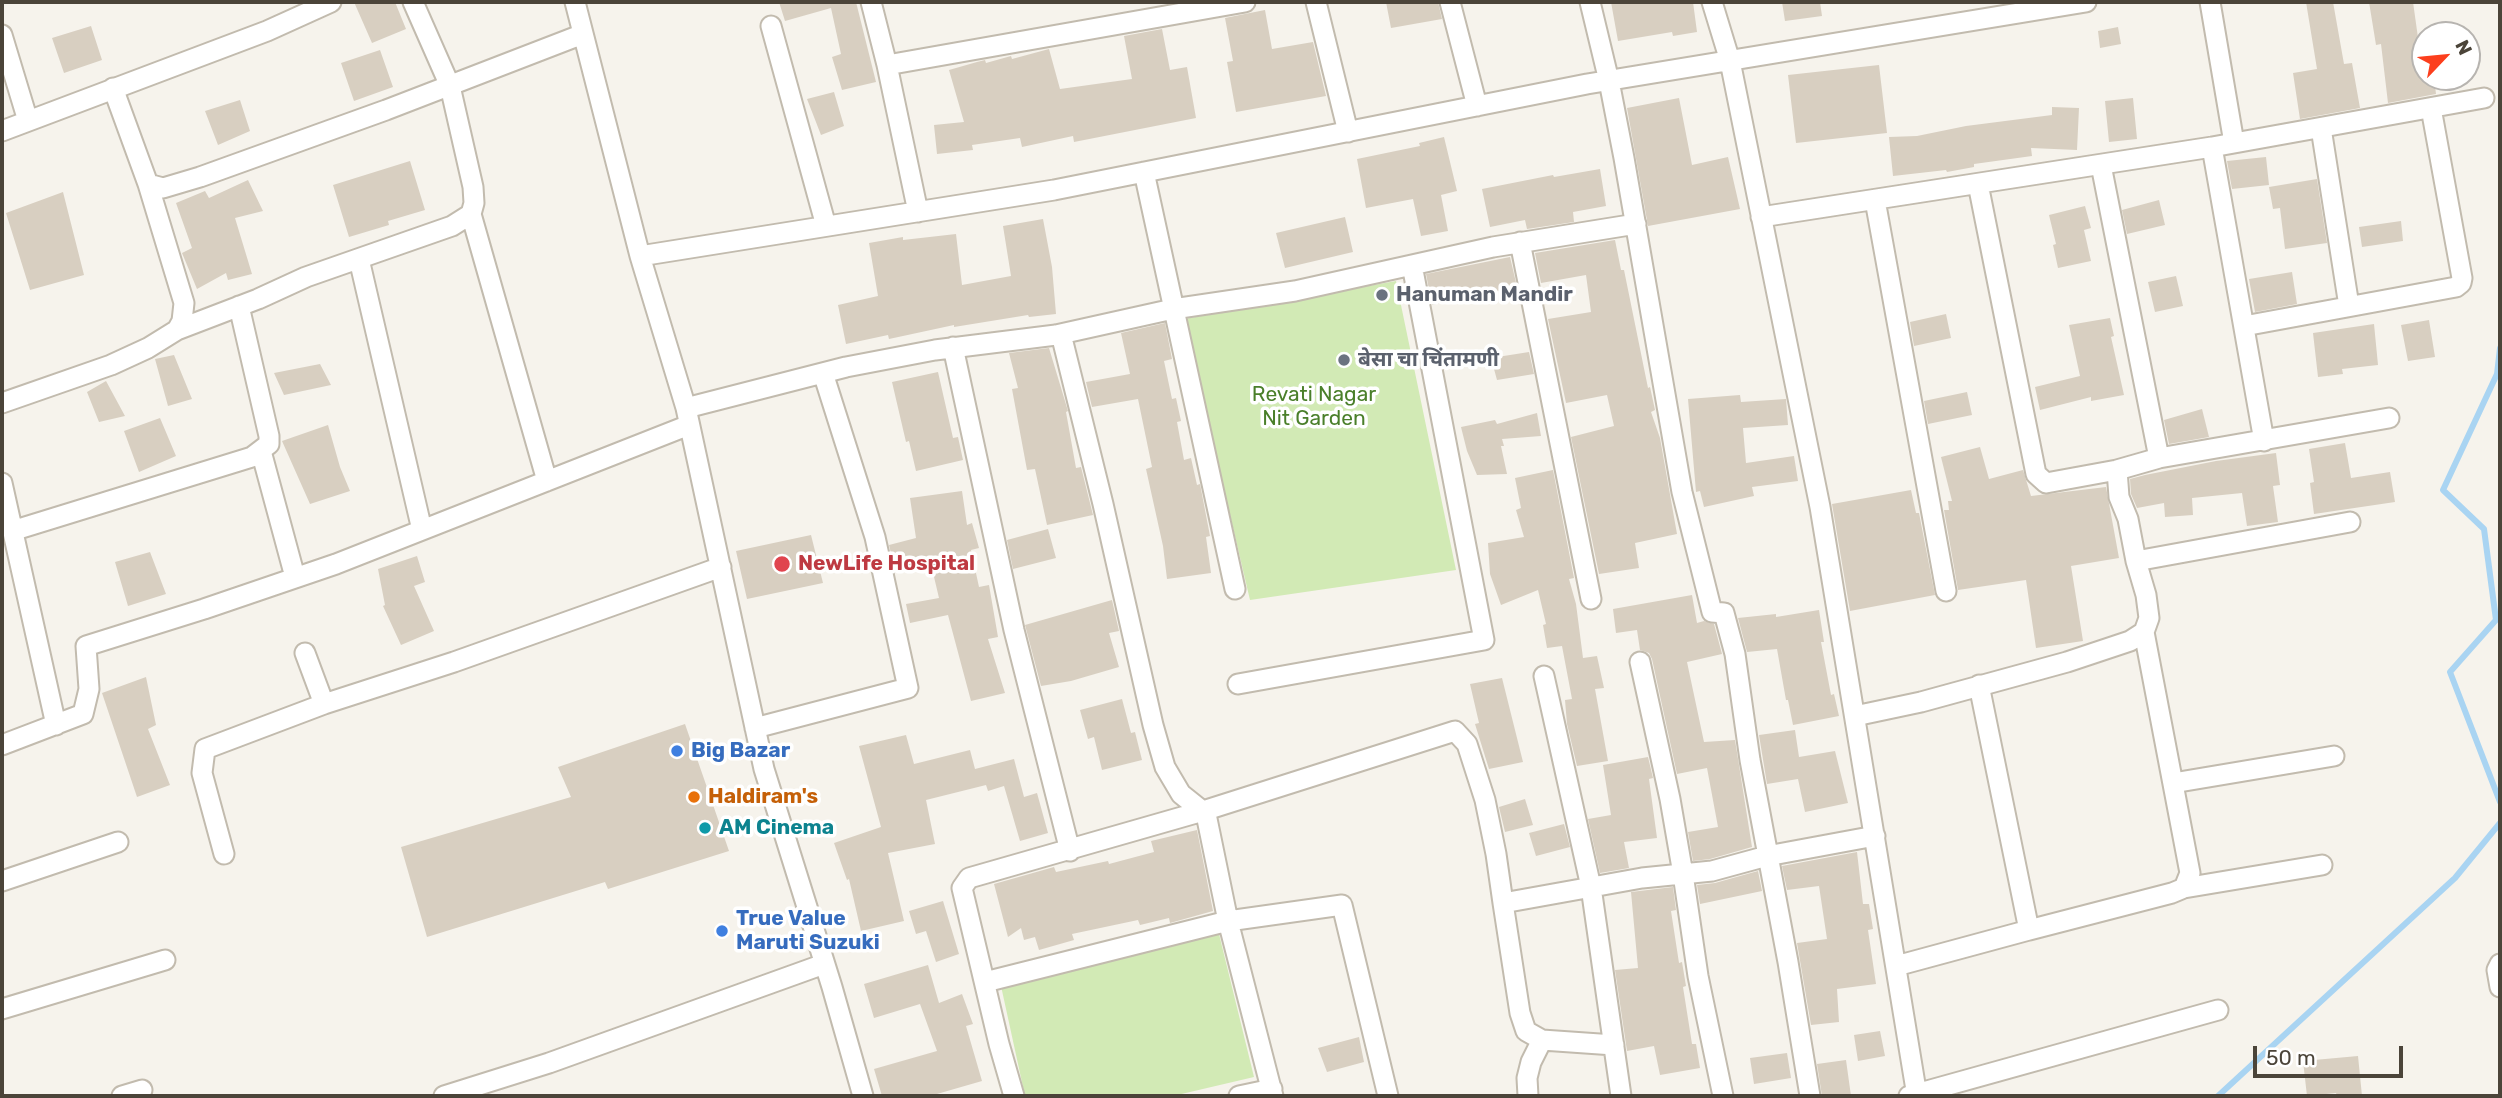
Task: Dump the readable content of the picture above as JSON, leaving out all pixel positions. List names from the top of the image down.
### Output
{
  "parks": ["Revati Nagar Nit Garden"],
  "places": [
    "Hanuman Mandir",
    "बेसा चा चिंतामणी",
    "NewLife Hospital",
    "Big Bazar",
    "Haldiram's",
    "AM Cinema",
    "True Value Maruti Suzuki"
  ],
  "scale_bar": "50 m",
  "north": "top right"
}
